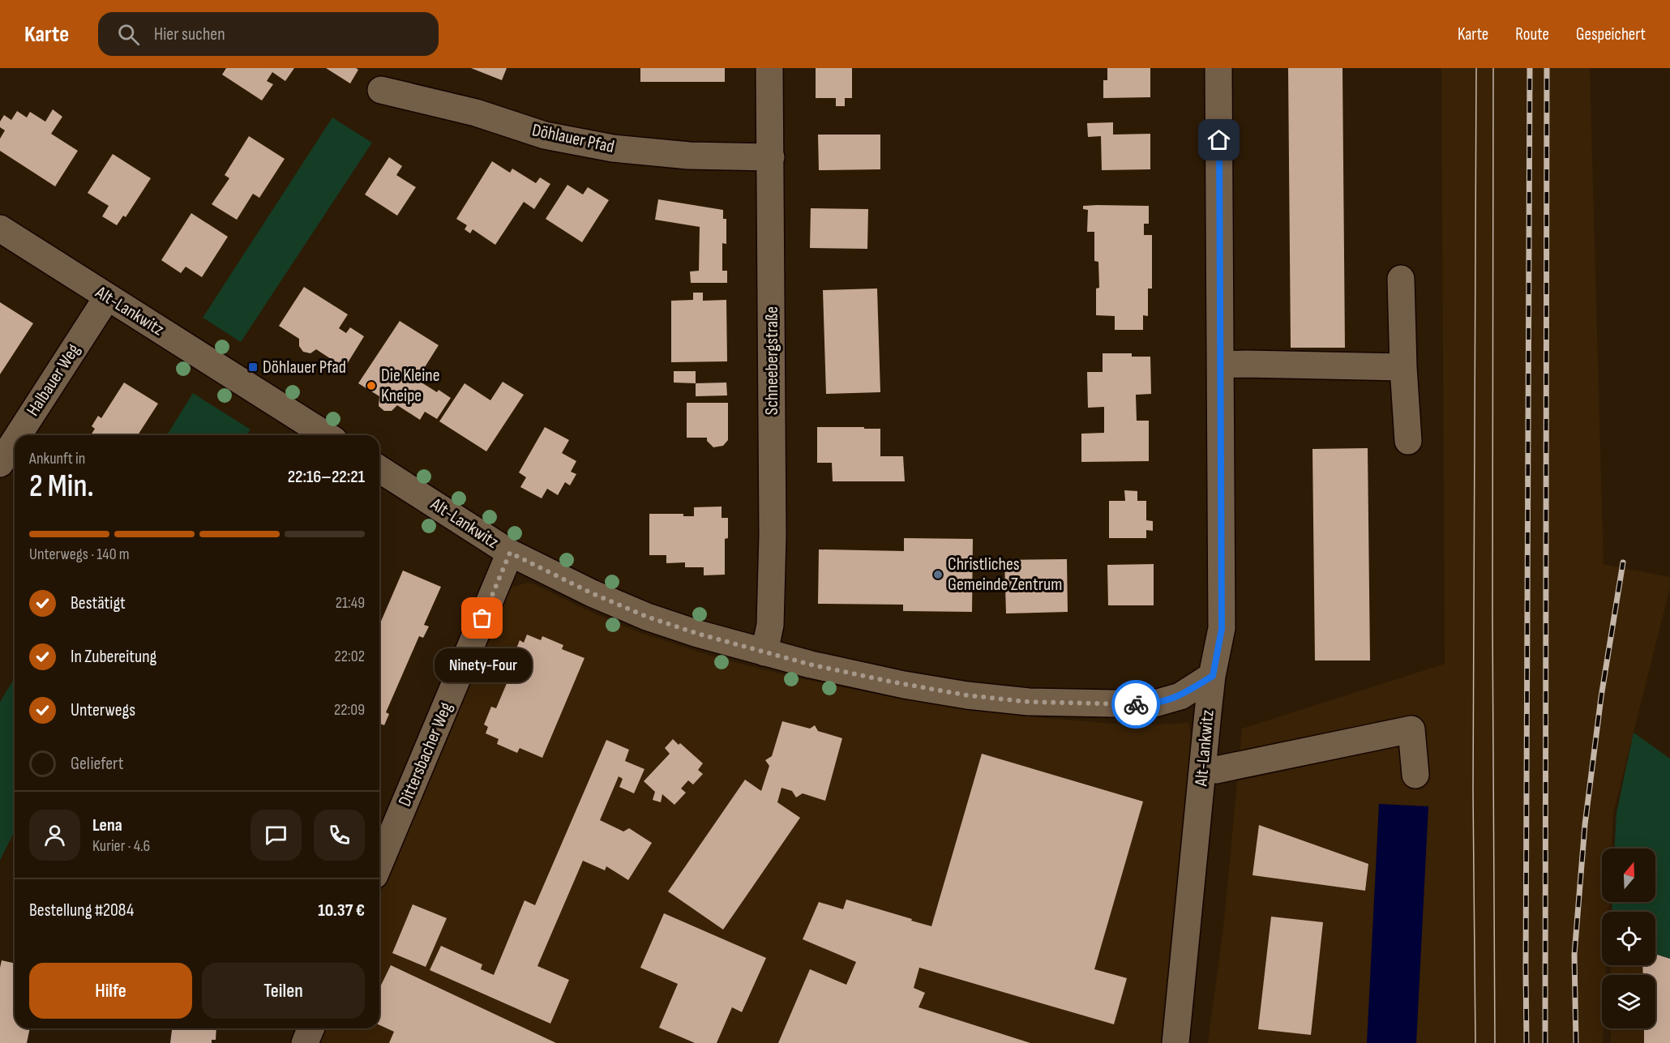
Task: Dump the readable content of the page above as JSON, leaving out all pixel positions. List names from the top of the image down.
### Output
{
  "streets": {
    "street": [
      "Döhlauer Pfad",
      "Alt-Lankwitz",
      "Schneebergstraße",
      "Halbauer Weg",
      "Dittersbacher Weg"
    ]
  },
  "crossings": [
    ["Döhlauer Pfad", "Schneebergstraße"],
    ["Alt-Lankwitz", "Schneebergstraße"],
    ["Alt-Lankwitz", "Halbauer Weg"],
    ["Alt-Lankwitz", "Dittersbacher Weg"]
  ],
  "places": {
    "transit": ["Döhlauer Pfad"],
    "other": ["Die Kleine Kneipe", "Christliches Gemeinde Zentrum", "Ninety-Four"]
  },
  "north": "top",
  "page": {
    "header": "Karte",
    "search": "Hier suchen",
    "nav": ["Karte", "Route", "Gespeichert"],
    "heading": ["2 Min.", "Ankunft in", "22:16–22:21"],
    "panel": [
      "Lena",
      "Kurier · 4.6",
      "Bestellung #2084",
      "10.37 €"
    ],
    "bar": "Unterwegs · 140 m",
    "list": [
      ["Bestätigt", "21:49"],
      ["In Zubereitung", "22:02"],
      ["Unterwegs", "22:09"],
      "Geliefert"
    ],
    "bubble": "Ninety-Four",
    "buttons": ["Hilfe", "Teilen"]
  }
}
